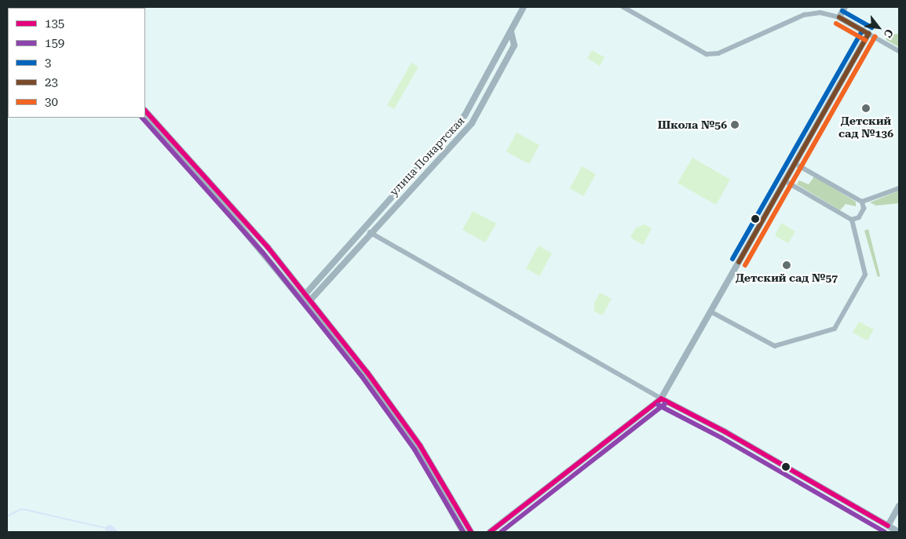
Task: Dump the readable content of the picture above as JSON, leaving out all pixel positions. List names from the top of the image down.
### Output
{
  "streets": {
    "main road": ["улица Понартская"]
  },
  "places": ["Детский сад №136", "Школа №56", "Детский сад №57"],
  "lines": [
    "transit line 3",
    "transit line 23",
    "transit line 30",
    "transit line 135",
    "transit line 159"
  ],
  "legend": [
    "135",
    "159",
    "3",
    "23",
    "30"
  ],
  "north": "bottom right"
}
